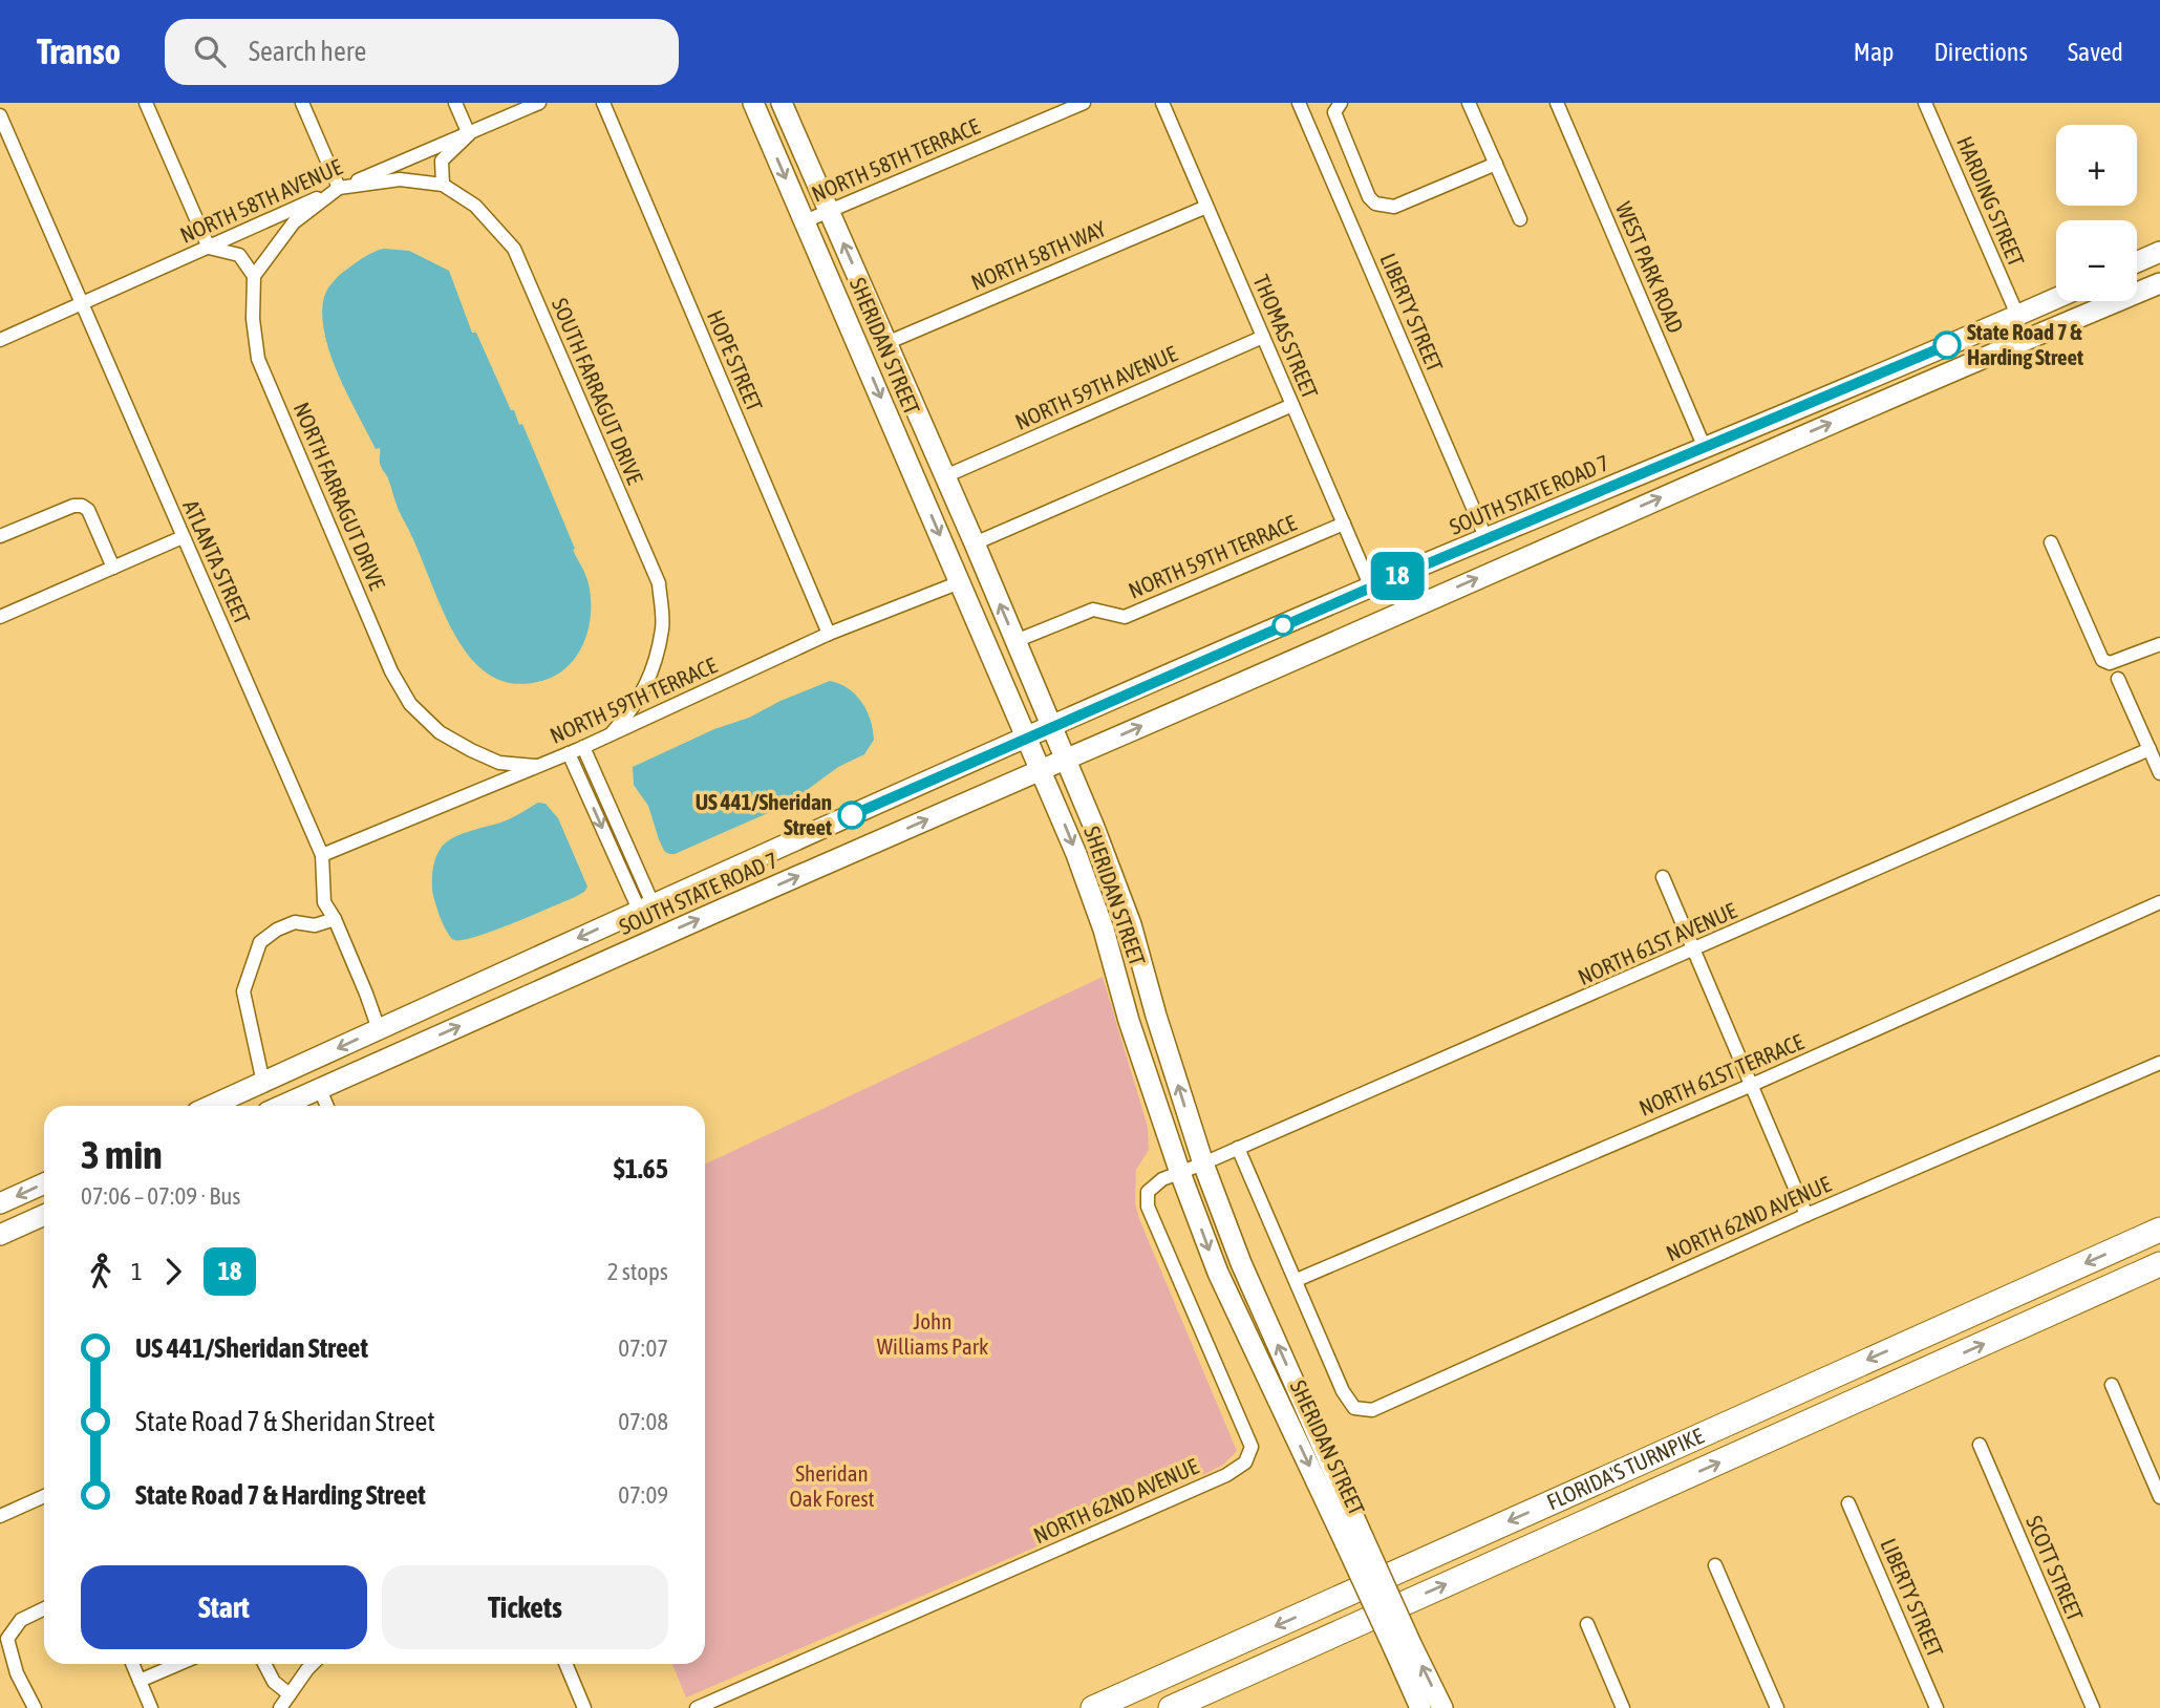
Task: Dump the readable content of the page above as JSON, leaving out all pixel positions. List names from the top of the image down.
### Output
{
  "streets": {
    "highway": ["FLORIDA'S TURNPIKE"],
    "main road": ["SHERIDAN STREET", "SOUTH STATE ROAD 7"],
    "street": [
      "NORTH 58TH TERRACE",
      "NORTH 58TH AVENUE",
      "HARDING STREET",
      "NORTH 58TH WAY",
      "WEST PARK ROAD",
      "LIBERTY STREET",
      "THOMAS STREET",
      "HOPE STREET",
      "NORTH 59TH AVENUE",
      "SOUTH FARRAGUT DRIVE",
      "NORTH FARRAGUT DRIVE",
      "NORTH 59TH TERRACE",
      "ATLANTA STREET",
      "NORTH 61ST AVENUE",
      "NORTH 61ST TERRACE",
      "NORTH 62ND AVENUE",
      "SCOTT STREET"
    ]
  },
  "crossings": [
    ["NORTH 58TH TERRACE", "SHERIDAN STREET"],
    ["NORTH 58TH AVENUE", "SOUTH FARRAGUT DRIVE"],
    ["NORTH 58TH AVENUE", "ATLANTA STREET"],
    ["HARDING STREET", "SOUTH STATE ROAD 7"],
    ["NORTH 58TH WAY", "THOMAS STREET"],
    ["NORTH 58TH WAY", "SHERIDAN STREET"],
    ["WEST PARK ROAD", "SOUTH STATE ROAD 7"],
    ["LIBERTY STREET", "SOUTH STATE ROAD 7"],
    ["THOMAS STREET", "NORTH 59TH AVENUE"],
    ["THOMAS STREET", "SOUTH STATE ROAD 7"],
    ["THOMAS STREET", "NORTH 59TH TERRACE"],
    ["SHERIDAN STREET", "NORTH 59TH AVENUE"],
    ["SHERIDAN STREET", "SOUTH STATE ROAD 7"],
    ["SHERIDAN STREET", "NORTH 59TH TERRACE"],
    ["SHERIDAN STREET", "NORTH 61ST AVENUE"],
    ["SHERIDAN STREET", "NORTH 61ST TERRACE"],
    ["SHERIDAN STREET", "NORTH 62ND AVENUE"],
    ["HOPE STREET", "NORTH 59TH TERRACE"],
    ["SOUTH FARRAGUT DRIVE", "NORTH 59TH TERRACE"],
    ["SOUTH STATE ROAD 7", "ATLANTA STREET"],
    ["NORTH FARRAGUT DRIVE", "NORTH 59TH TERRACE"],
    ["NORTH 59TH TERRACE", "ATLANTA STREET"],
    ["NORTH 61ST AVENUE", "NORTH 62ND AVENUE"]
  ],
  "parks": ["John Williams Park", "Sheridan Oak Forest"],
  "places": ["State Road 7 & Harding Street", "US 441/Sheridan Street"],
  "lines": ["bus line 18"],
  "page": {
    "header": "Transo",
    "search": "Search here",
    "nav": ["Map", "Directions", "Saved"],
    "on_map": "18",
    "map_buttons": ["+", "−"],
    "heading": ["3 min", "07:06 – 07:09 · Bus", "$1.65"],
    "legs": ["1", "18", "2 stops"],
    "list": [
      {
        "name": "US 441/Sheridan Street",
        "value": "07:07"
      },
      {
        "name": "State Road 7 & Sheridan Street",
        "value": "07:08"
      },
      {
        "name": "State Road 7 & Harding Street",
        "value": "07:09"
      }
    ],
    "buttons": ["Start", "Tickets"]
  }
}
